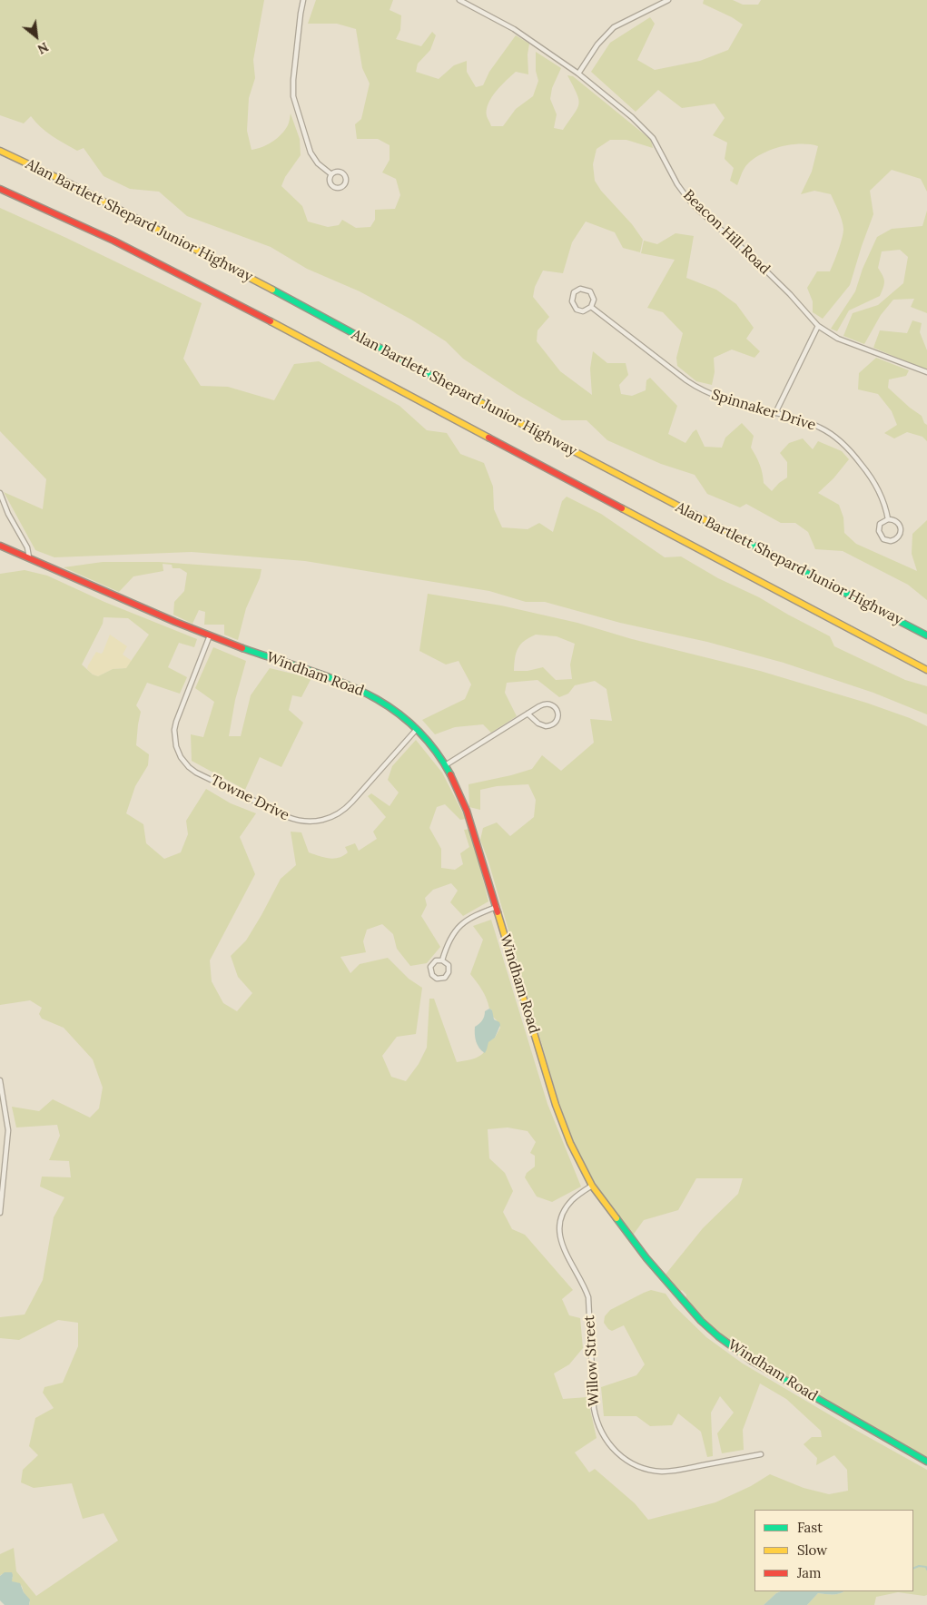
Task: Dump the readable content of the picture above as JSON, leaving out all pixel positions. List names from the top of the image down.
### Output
{
  "streets": {
    "main road": ["Alan Bartlett Shepard Junior Highway", "Windham Road"],
    "street": [
      "Beacon Hill Road",
      "Spinnaker Drive",
      "Towne Drive",
      "Willow Street"
    ]
  },
  "crossings": [
    ["Windham Road", "Towne Drive"],
    ["Windham Road", "Willow Street"]
  ],
  "legend": ["Fast", "Slow", "Jam"],
  "north": "bottom right"
}
